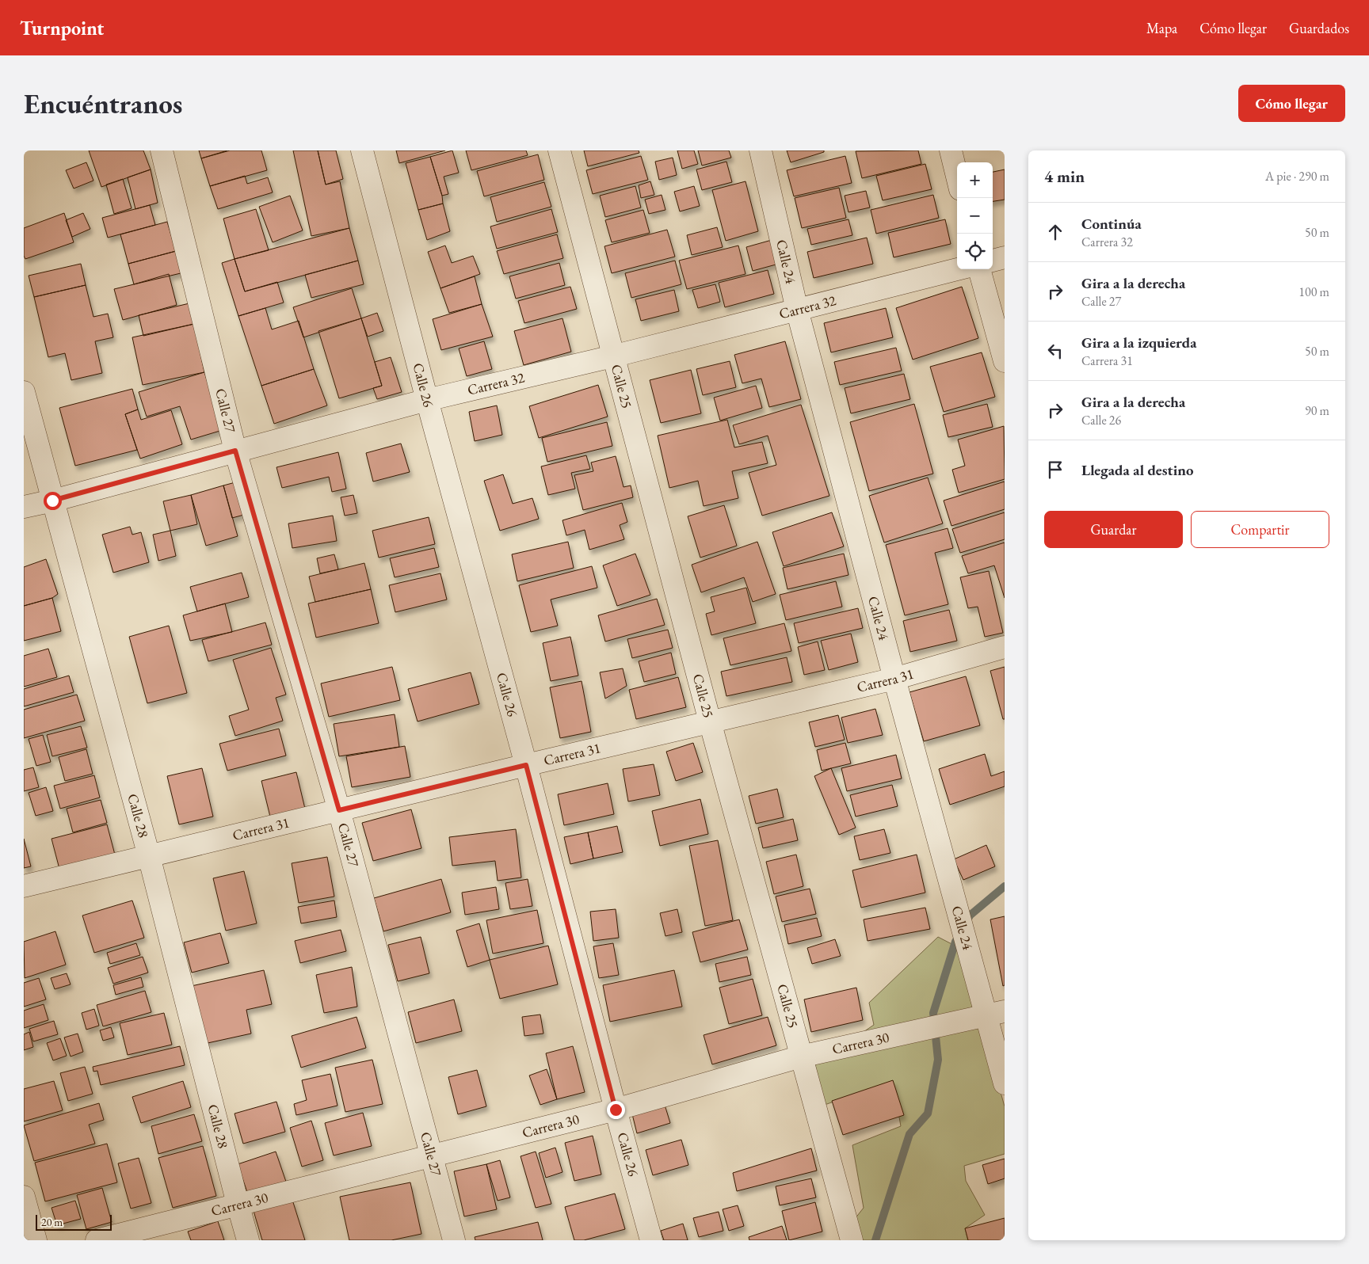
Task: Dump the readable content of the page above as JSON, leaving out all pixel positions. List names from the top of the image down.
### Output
{
  "streets": {
    "street": [
      "Calle 24",
      "Carrera 32",
      "Calle 26",
      "Calle 25",
      "Calle 27",
      "Carrera 31",
      "Calle 28",
      "Carrera 30"
    ]
  },
  "crossings": [
    ["Calle 24", "Carrera 32"],
    ["Calle 24", "Carrera 31"],
    ["Calle 24", "Carrera 30"],
    ["Carrera 32", "Calle 26"],
    ["Carrera 32", "Calle 25"],
    ["Carrera 32", "Calle 27"],
    ["Carrera 32", "Calle 28"],
    ["Calle 26", "Carrera 31"],
    ["Calle 26", "Carrera 30"],
    ["Calle 25", "Carrera 31"],
    ["Calle 25", "Carrera 30"],
    ["Calle 27", "Carrera 31"],
    ["Calle 27", "Carrera 30"],
    ["Carrera 31", "Calle 28"],
    ["Calle 28", "Carrera 30"]
  ],
  "scale_bar": "20 m",
  "page": {
    "header": "Turnpoint",
    "nav": ["Mapa", "Cómo llegar", "Guardados"],
    "buttons": [
      "Cómo llegar",
      ["Guardar", "Compartir"]
    ],
    "title": "Encuéntranos",
    "heading": ["4 min", "A pie · 290 m"],
    "map_buttons": ["+", "−"],
    "list": [
      ["Continúa", "Carrera 32", "50 m"],
      ["Gira a la derecha", "Calle 27", "100 m"],
      ["Gira a la izquierda", "Carrera 31", "50 m"],
      ["Gira a la derecha", "Calle 26", "90 m"],
      "Llegada al destino"
    ],
    "scale": "20 m"
  }
}
